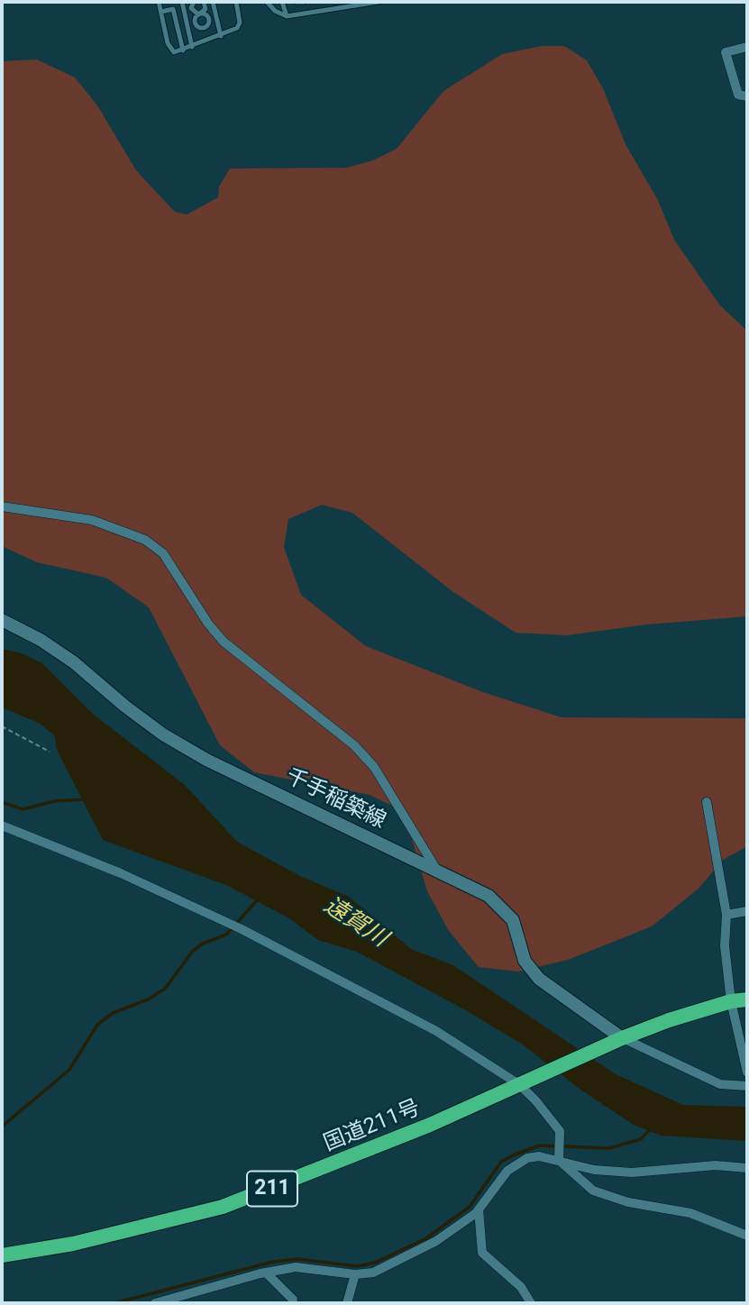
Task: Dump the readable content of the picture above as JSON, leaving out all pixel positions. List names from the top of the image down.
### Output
{
  "streets": {
    "highway": ["国道211号", "211"],
    "main road": ["千手稲築線"]
  },
  "crossings": [
    ["千手稲築線", "国道211号"]
  ],
  "water": ["遠賀川"]
}
